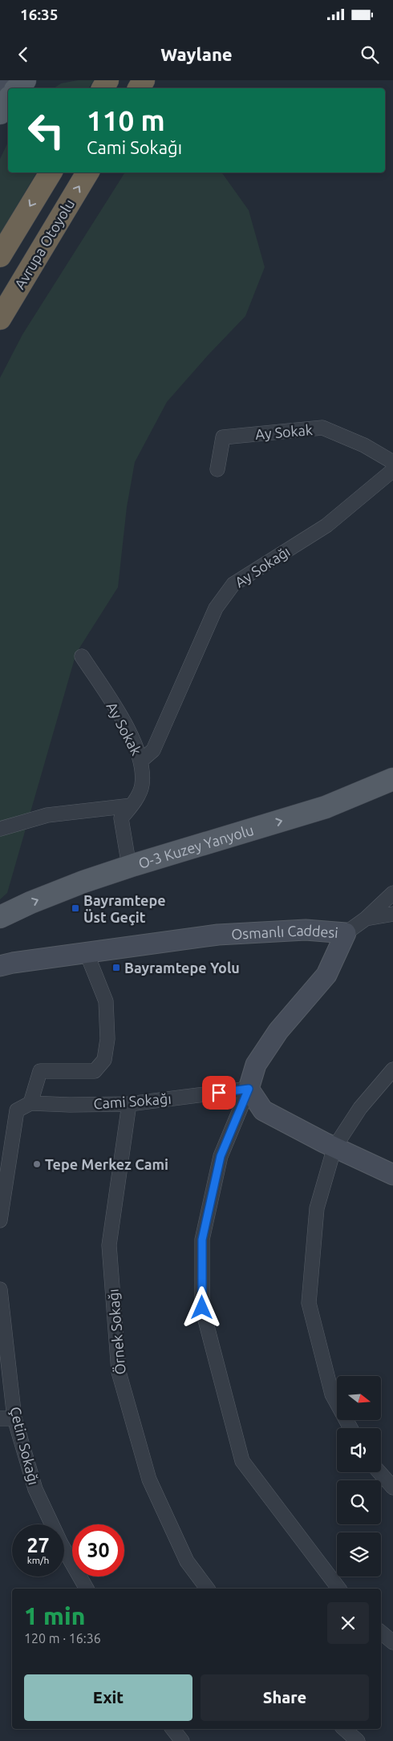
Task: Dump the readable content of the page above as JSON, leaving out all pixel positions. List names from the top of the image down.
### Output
{
  "streets": {
    "highway": ["Avrupa Otoyolu"],
    "main road": ["O-3 Kuzey Yanyolu", "Osmanlı Caddesi"],
    "street": [
      "Ay Sokak",
      "Ay Sokağı",
      "Cami Sokağı",
      "Örnek Sokağı",
      "Çetin Sokağı"
    ]
  },
  "crossings": [
    ["Ay Sokak", "Ay Sokağı"],
    ["Ay Sokak", "O-3 Kuzey Yanyolu"],
    ["Osmanlı Caddesi", "Cami Sokağı"],
    ["Cami Sokağı", "Örnek Sokağı"]
  ],
  "one_way": ["O-3 Kuzey Yanyolu"],
  "places": {
    "transit": ["Bayramtepe Üst Geçit", "Bayramtepe Yolu"],
    "other": ["Tepe Merkez Cami"]
  },
  "north": "right",
  "page": {
    "status": "16:35",
    "header": "Waylane",
    "turn": ["110 m", "Cami Sokağı"],
    "speed": "27 km/h",
    "limit": "30",
    "heading": ["1 min", "120 m · 16:36"],
    "buttons": ["Exit", "Share"]
  }
}
